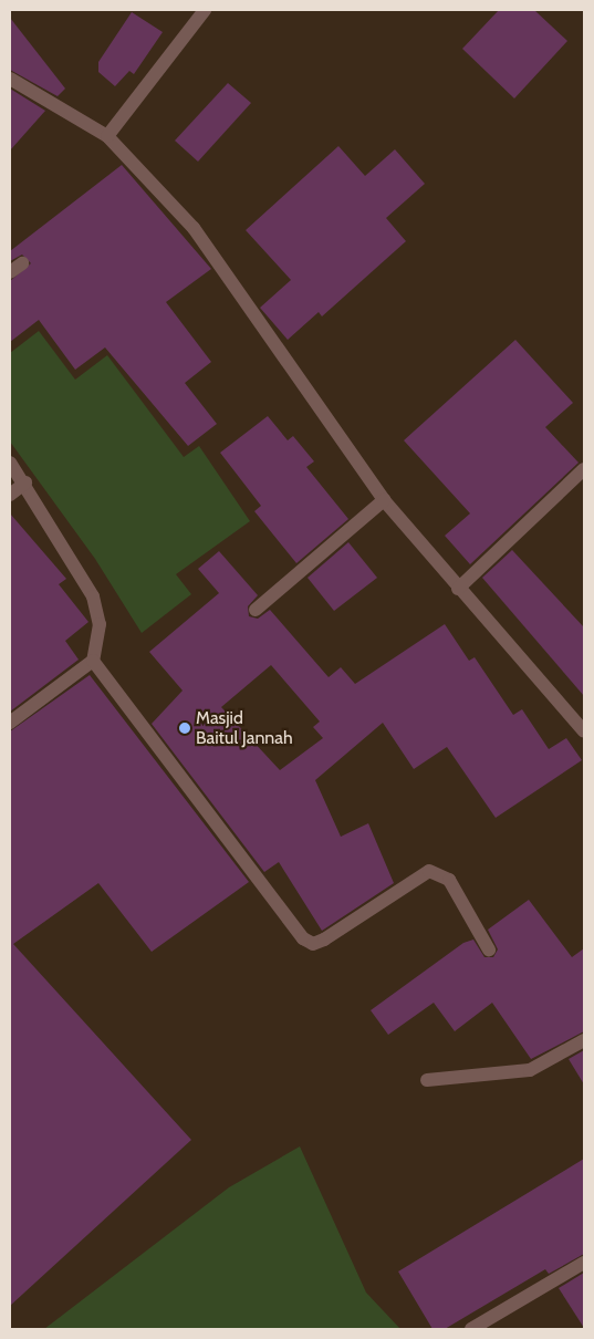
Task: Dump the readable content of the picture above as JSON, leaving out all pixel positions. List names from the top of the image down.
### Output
{
  "places": ["Masjid Baitul Jannah"]
}
